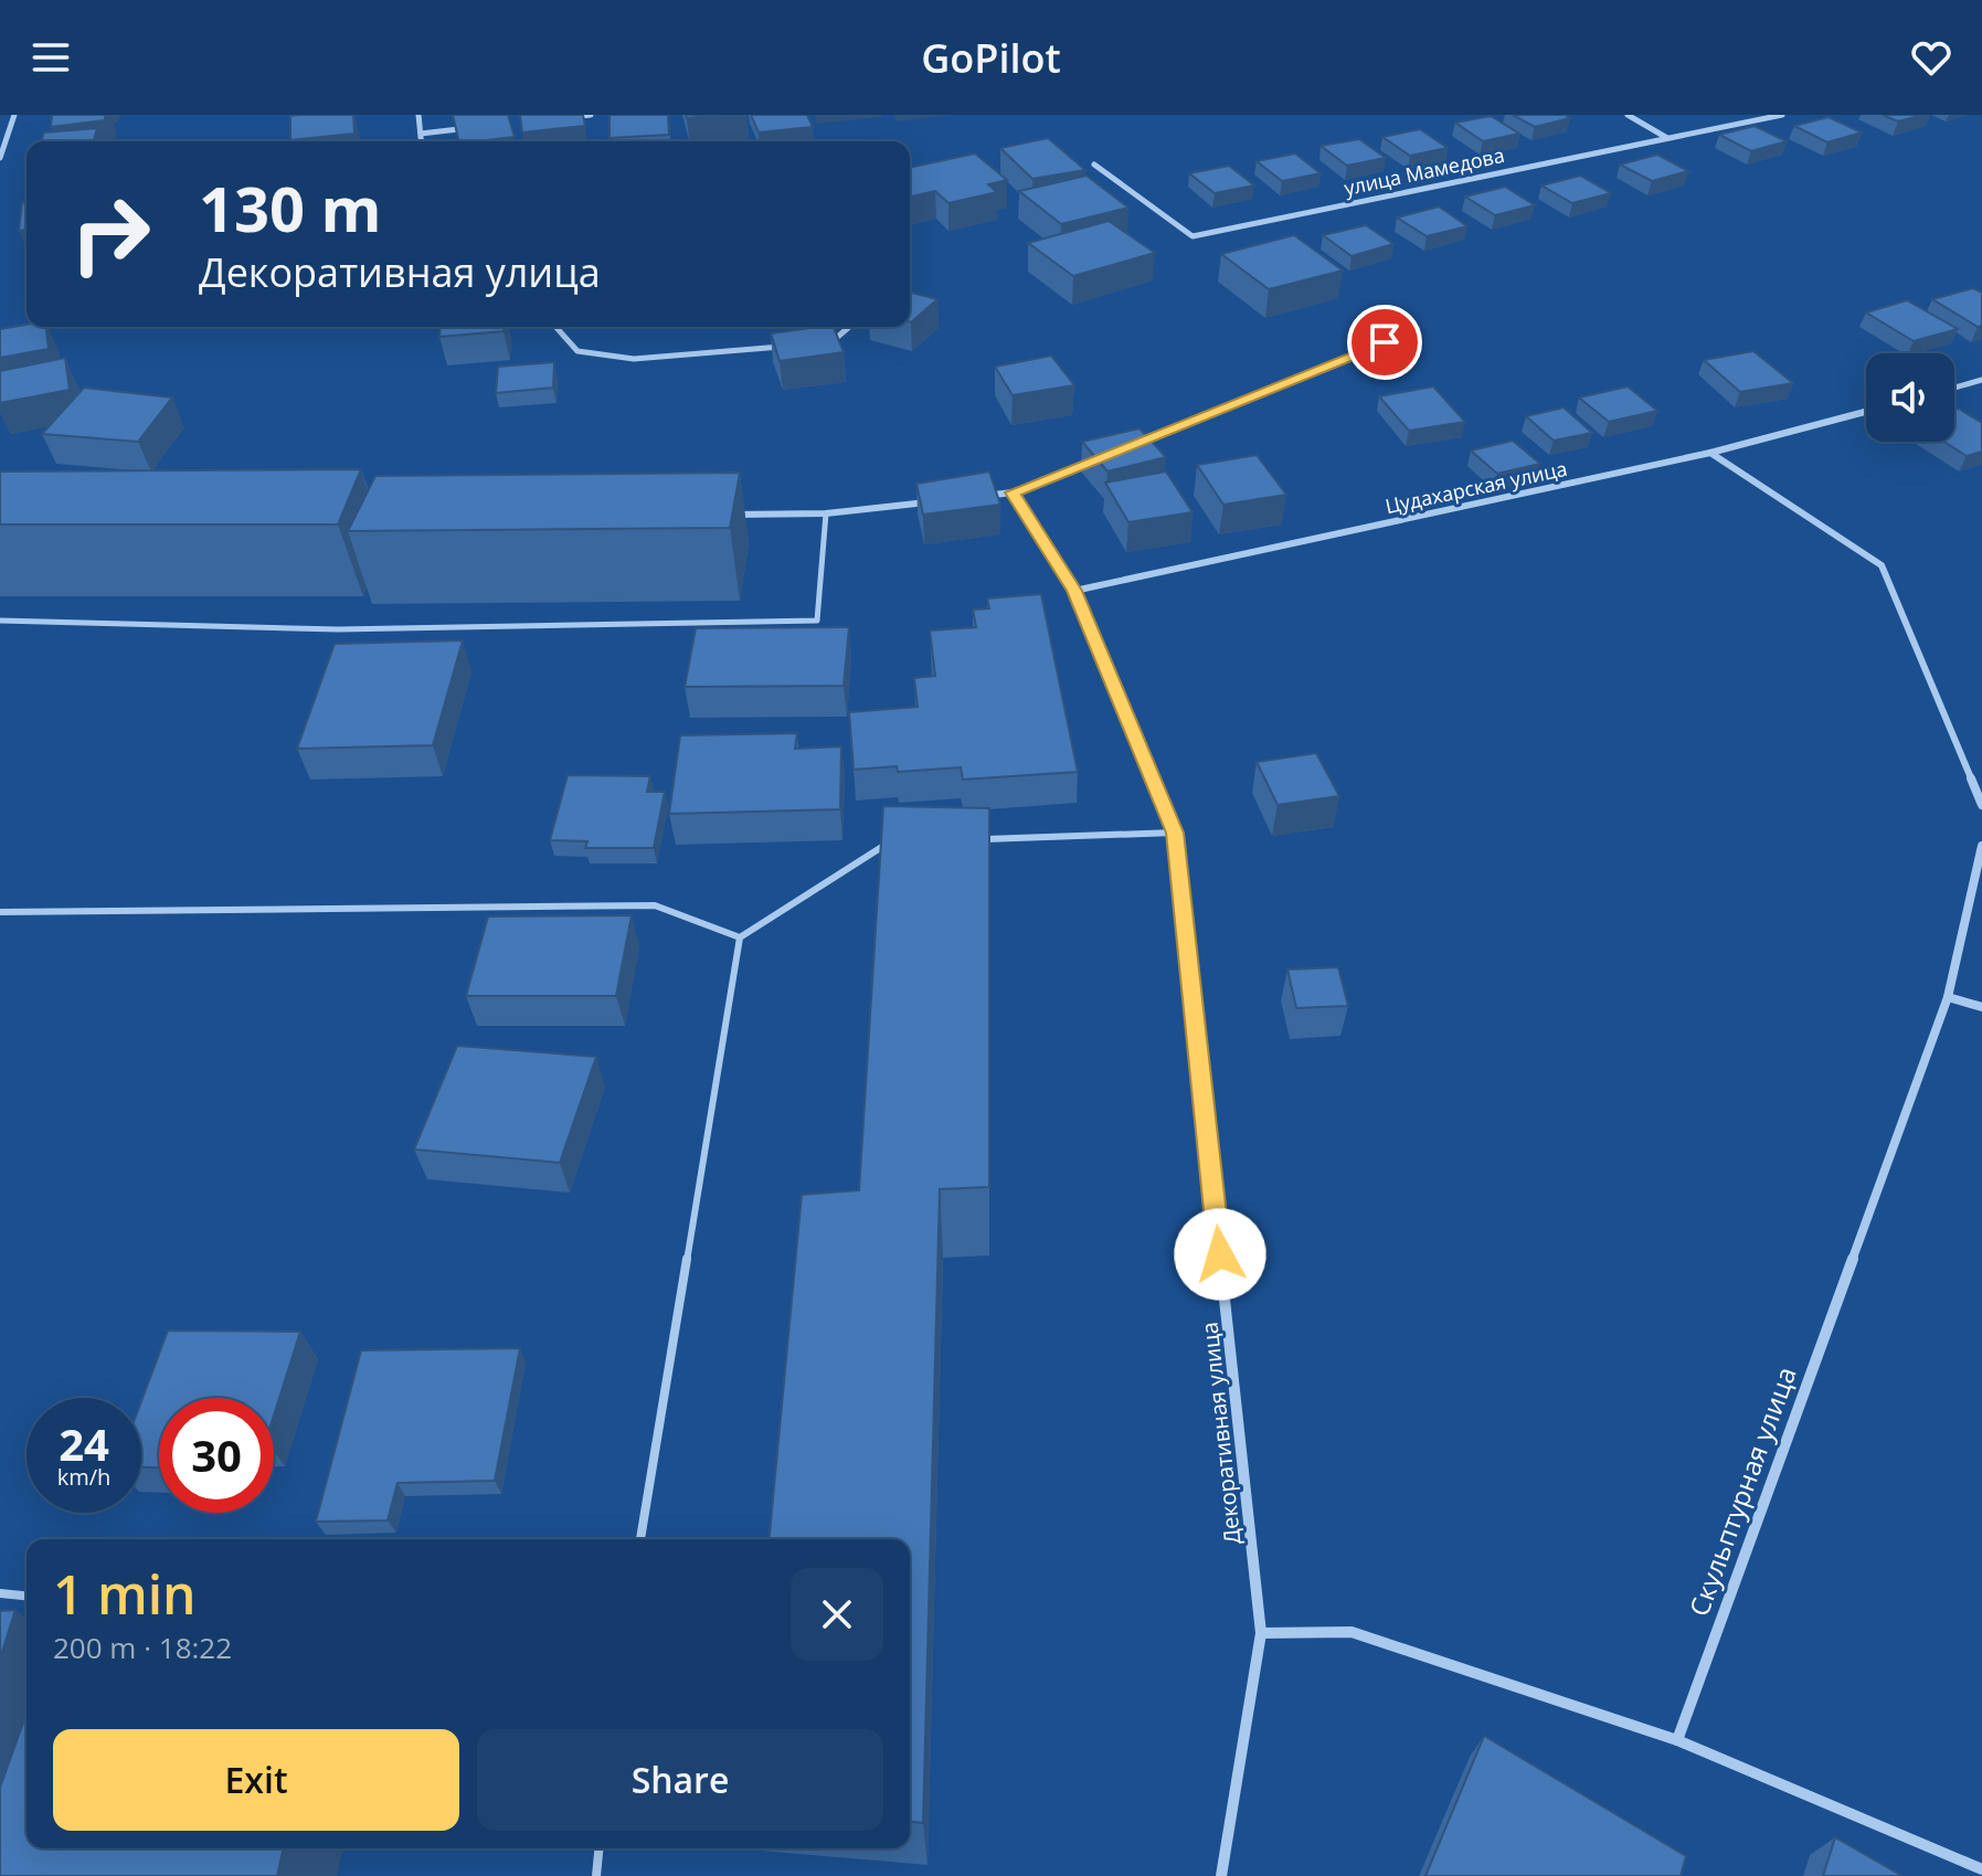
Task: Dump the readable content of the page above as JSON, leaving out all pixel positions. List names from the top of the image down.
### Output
{
  "streets": {
    "street": [
      "улица Мамедова",
      "Цудахарская улица",
      "Декоративная улица",
      "Скульптурная улица"
    ]
  },
  "crossings": [
    ["Цудахарская улица", "Декоративная улица"]
  ],
  "page": {
    "header": "GoPilot",
    "turn": ["130 m", "Декоративная улица"],
    "speed": "24 km/h",
    "limit": "30",
    "heading": ["1 min", "200 m · 18:22"],
    "buttons": ["Exit", "Share"]
  }
}
